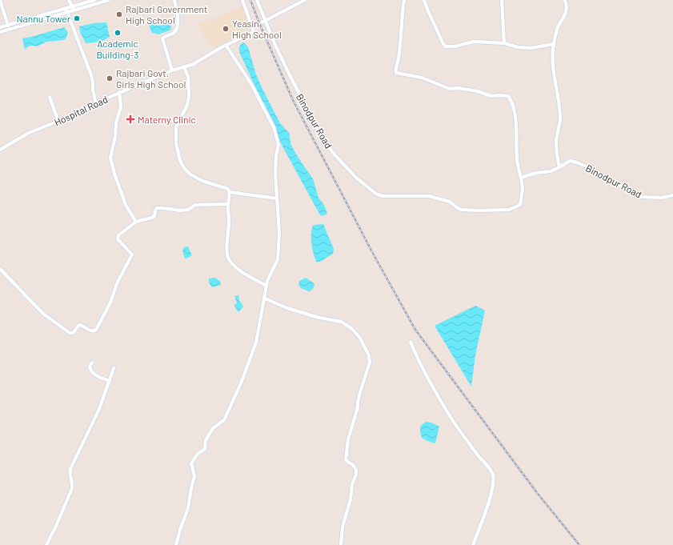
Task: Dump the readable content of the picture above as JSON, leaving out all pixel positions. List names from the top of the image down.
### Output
{
  "streets": {
    "street": ["Hospital Road", "Binodpur Road"]
  },
  "places": {
    "other": [
      "Rajbari Government High School",
      "Nannu Tower",
      "Yeasin High School",
      "Academic Building-3",
      "Rajbari Govt. Girls High School"
    ],
    "health": ["Materny Clinic"]
  }
}
